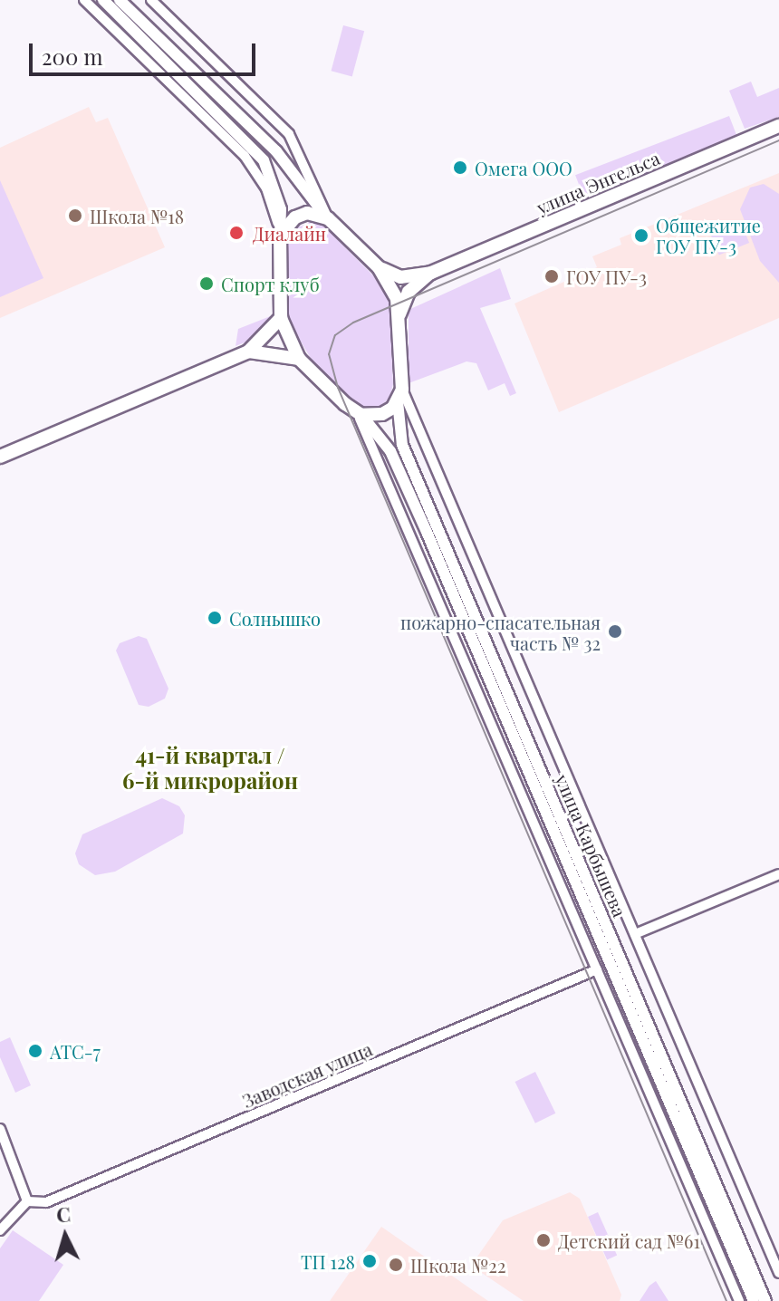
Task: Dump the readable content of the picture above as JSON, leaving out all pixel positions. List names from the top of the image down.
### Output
{
  "streets": {
    "main road": ["улица Энгельса", "улица Карбышева"],
    "street": ["Заводская улица"]
  },
  "crossings": [
    ["улица Энгельса", "улица Карбышева"],
    ["улица Карбышева", "Заводская улица"]
  ],
  "districts": ["41-й квартал / 6-й микрорайон"],
  "places": [
    "Омега ООО",
    "Школа №18",
    "Диалайн",
    "Общежитие ГОУ ПУ-3",
    "ГОУ ПУ-3",
    "Спорт клуб",
    "Солнышко",
    "пожарно-спасательная часть № 32",
    "АТС-7",
    "Детский сад №61",
    "ТП 128",
    "Школа №22"
  ],
  "scale_bar": "200 m",
  "north": "top"
}
